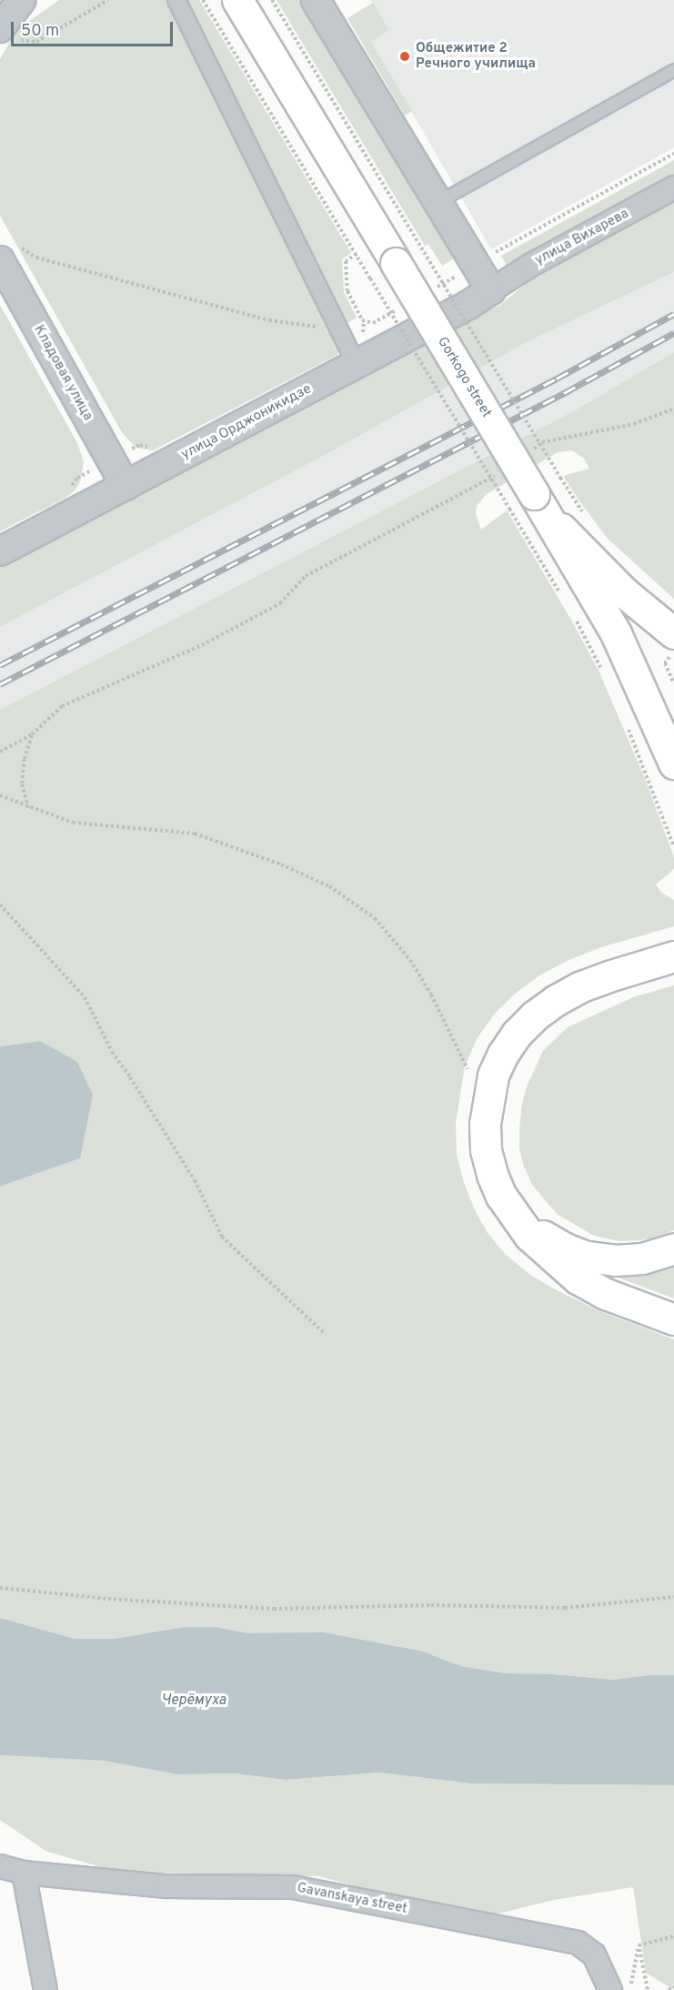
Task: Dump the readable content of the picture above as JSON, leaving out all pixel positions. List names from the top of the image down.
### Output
{
  "streets": {
    "main road": ["Gorkogo street"],
    "street": [
      "улица Вихарева",
      "Кладовая улица",
      "улица Орджоникидзе",
      "Gavanskaya street"
    ]
  },
  "crossings": [
    ["улица Вихарева", "улица Орджоникидзе"],
    ["Кладовая улица", "улица Орджоникидзе"]
  ],
  "water": ["Черёмуха"],
  "places": ["Общежитие 2 Речного училища"],
  "scale_bar": "50 m"
}
